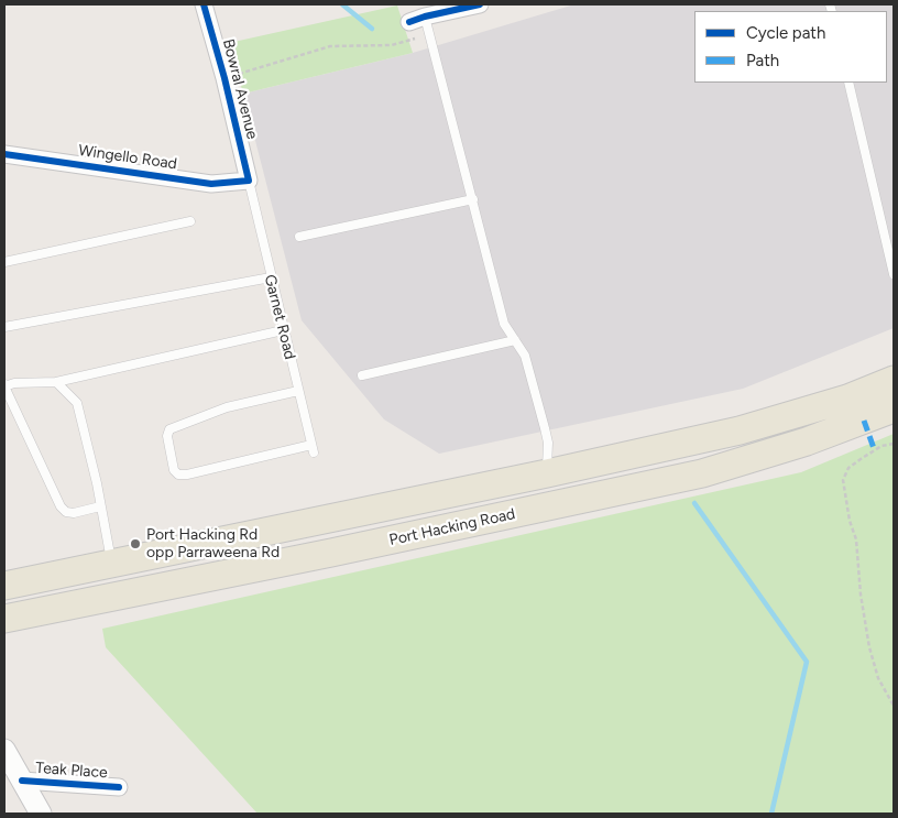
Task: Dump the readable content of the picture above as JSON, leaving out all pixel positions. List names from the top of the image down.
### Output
{
  "streets": {
    "main road": ["Port Hacking Road"],
    "street": ["Bowral Avenue", "Wingello Road", "Teak Place"],
    "lane": ["Garnet Road"]
  },
  "crossings": [
    ["Bowral Avenue", "Wingello Road"],
    ["Bowral Avenue", "Garnet Road"],
    ["Wingello Road", "Garnet Road"]
  ],
  "places": ["Port Hacking Rd opp Parraweena Rd"],
  "legend": ["Cycle path", "Path"]
}
